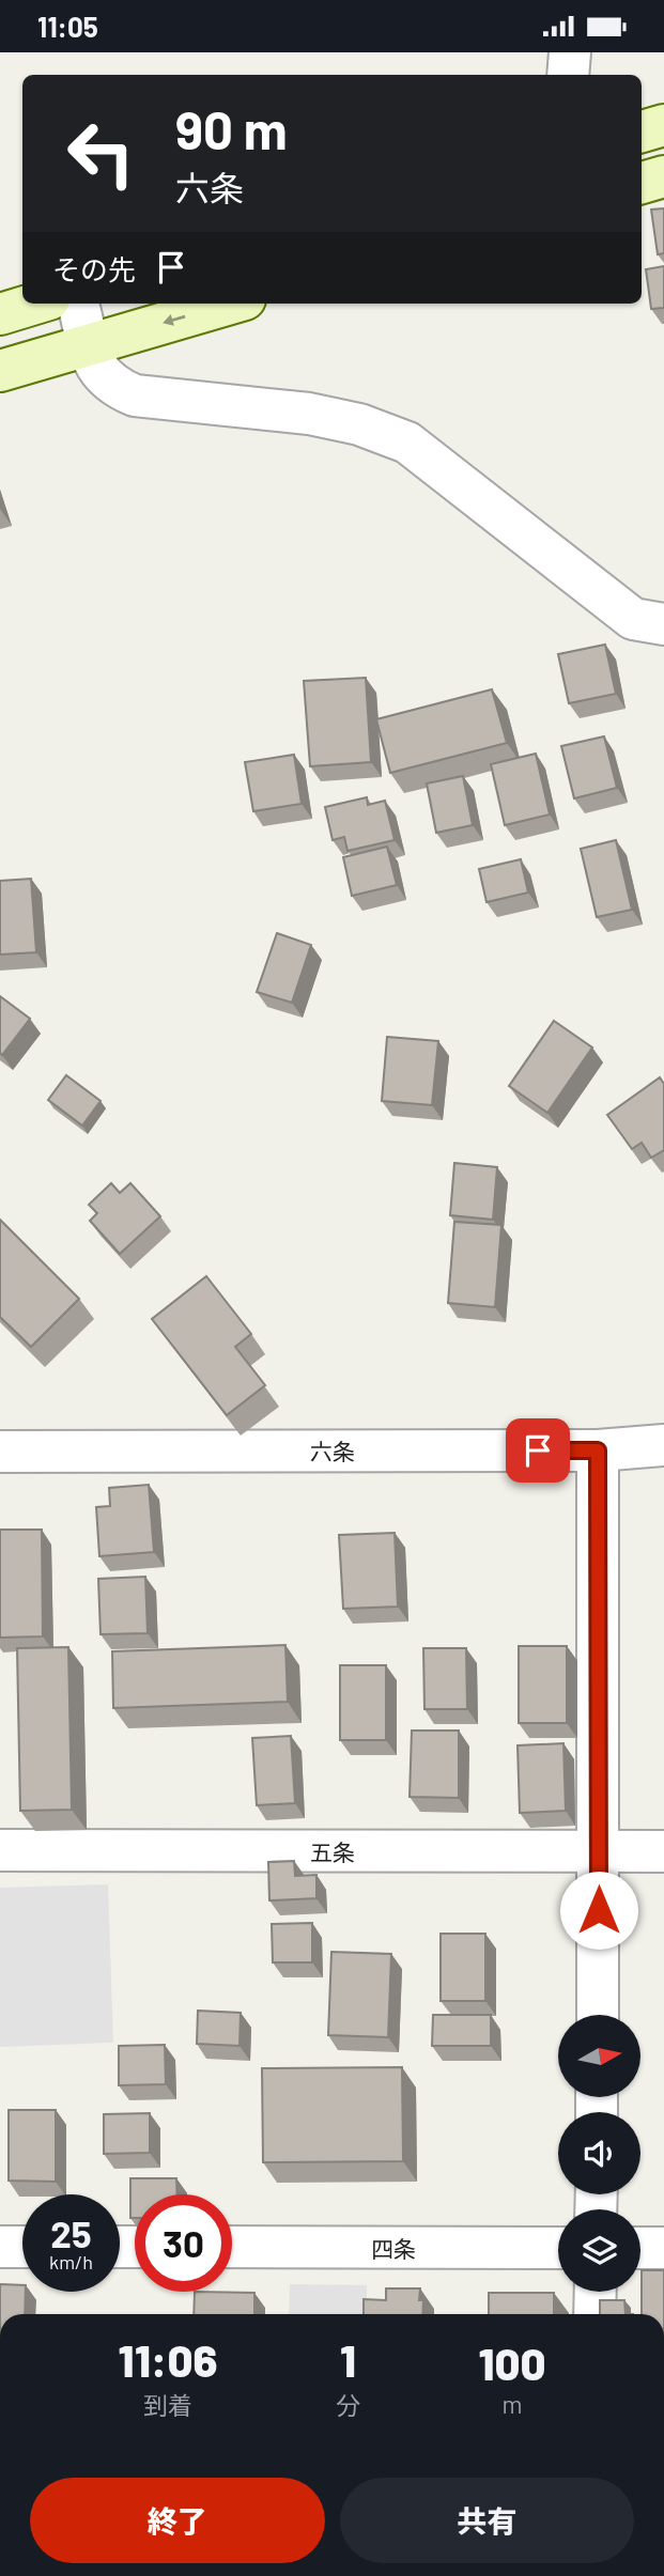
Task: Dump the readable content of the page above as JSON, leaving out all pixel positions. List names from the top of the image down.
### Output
{
  "streets": {
    "street": ["六条", "五条", "四条"]
  },
  "north": "right",
  "page": {
    "status": "11:05",
    "turn": ["90 m", "六条"],
    "then": "その先",
    "speed": "25 km/h",
    "limit": "30",
    "eta": [
      "11:06",
      "到着",
      "1",
      "分",
      "100",
      "m"
    ],
    "buttons": ["終了", "共有"]
  }
}
